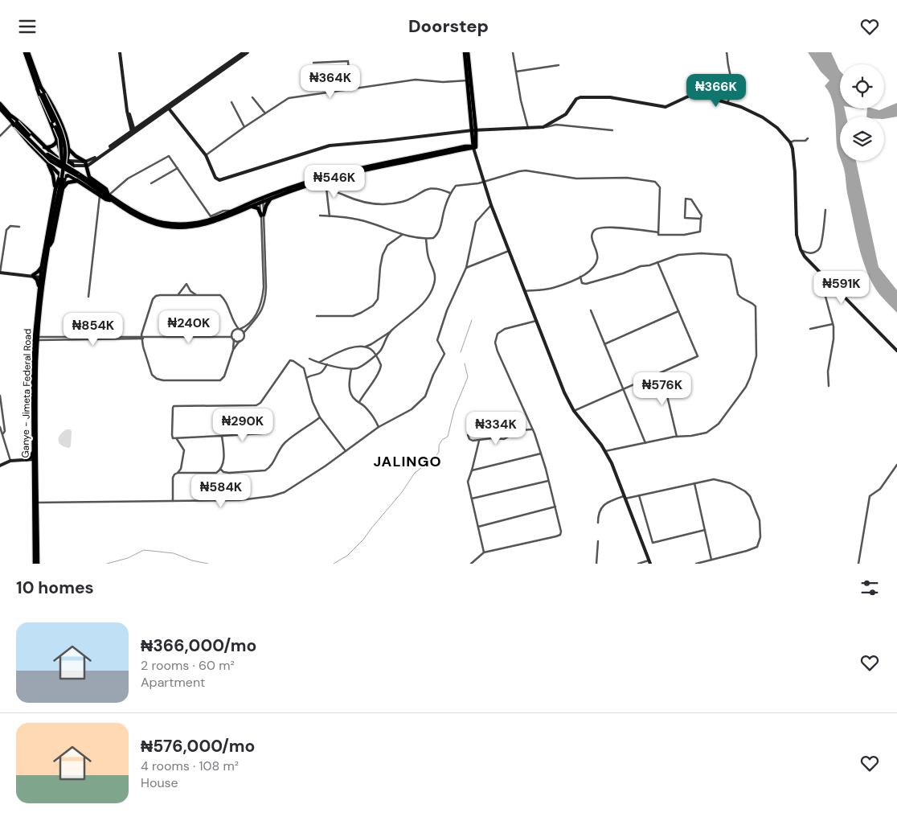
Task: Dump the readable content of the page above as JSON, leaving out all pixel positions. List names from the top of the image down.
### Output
{
  "streets": {
    "main road": ["Ganye - Jimeta Federal Road"]
  },
  "districts": ["JALINGO"],
  "page": {
    "header": "Doorstep",
    "price": [
      "₦364K",
      "₦366K",
      "₦546K",
      "₦591K",
      "₦240K",
      "₦854K",
      "₦576K",
      "₦290K",
      "₦334K",
      "₦584K"
    ],
    "heading": "10 homes",
    "list": [
      {
        "name": "₦366,000/mo",
        "note": "2 rooms · 60 m² · Apartment"
      },
      {
        "name": "₦576,000/mo",
        "note": "4 rooms · 108 m² · House"
      }
    ]
  }
}
